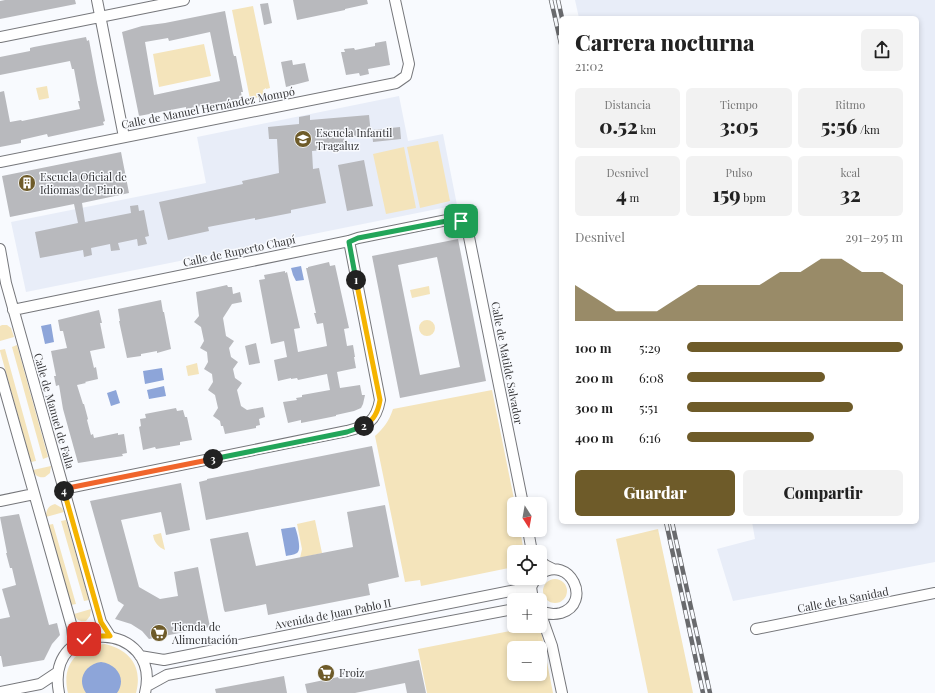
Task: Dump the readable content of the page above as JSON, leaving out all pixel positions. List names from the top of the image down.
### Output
{
  "streets": {
    "street": [
      "Calle de Manuel Hernández Mompó",
      "Calle de Ruperto Chapí",
      "Calle de Matilde Salvador",
      "Calle de Manuel de Falla",
      "Calle de la Sanidad",
      "Avenida de Juan Pablo II"
    ]
  },
  "crossings": [
    ["Calle de Ruperto Chapí", "Calle de Matilde Salvador"],
    ["Calle de Ruperto Chapí", "Calle de Manuel de Falla"]
  ],
  "places": {
    "school or university": ["Escuela Infantil Tragaluz"],
    "building": ["Escuela Oficial de Idiomas de Pinto"],
    "supermarket": ["Tienda de Alimentación", "Froiz"]
  },
  "north": "bottom",
  "page": {
    "heading": ["Carrera nocturna", "21:02"],
    "stats": [
      ["Distancia", "0.52 km"],
      ["Tiempo", "3:05"],
      ["Ritmo", "5:56 /km"],
      ["Desnivel", "4 m"],
      ["Pulso", "159 bpm"],
      ["kcal", "32"]
    ],
    "chart": ["Desnivel", "291–295 m"],
    "pins": [
      "1",
      "2",
      "3",
      "4"
    ],
    "list": [
      {
        "name": "100 m",
        "note": "5:29"
      },
      {
        "name": "200 m",
        "note": "6:08"
      },
      {
        "name": "300 m",
        "note": "5:51"
      },
      {
        "name": "400 m",
        "note": "6:16"
      }
    ],
    "buttons": ["Guardar", "Compartir"],
    "map_buttons": ["+", "−"]
  }
}
